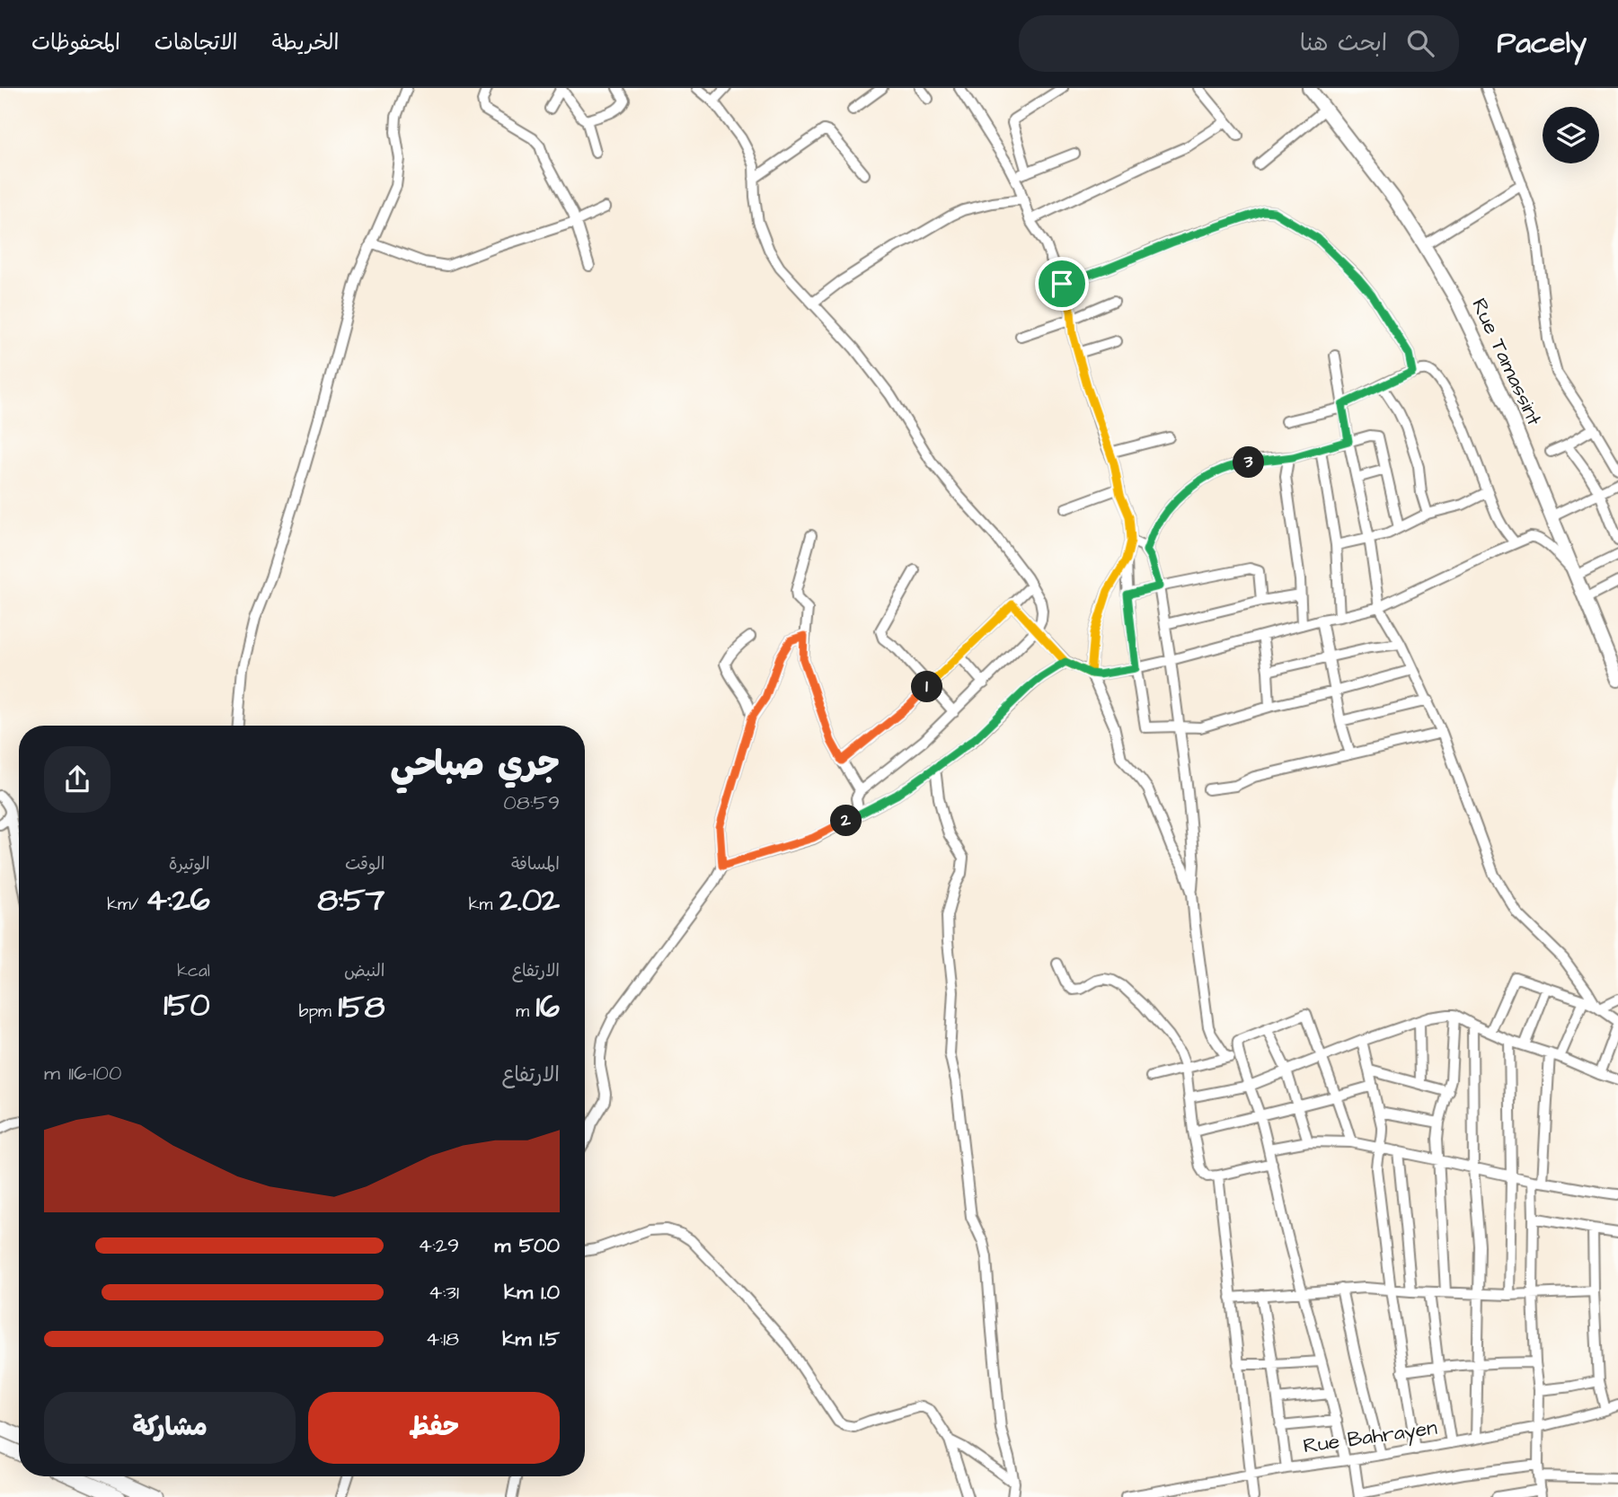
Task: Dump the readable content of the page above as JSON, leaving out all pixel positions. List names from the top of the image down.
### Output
{
  "streets": {
    "main road": ["Rue Tamassint"],
    "street": ["Rue Bahrayen"]
  },
  "page": {
    "header": "Pacely",
    "search": "ابحث هنا",
    "nav": ["الخريطة", "الاتجاهات", "المحفوظات"],
    "pins": ["3", "1", "2"],
    "heading": ["جري صباحي", "08:59"],
    "stats": [
      ["المسافة", "2.02 km"],
      ["الوقت", "8:57"],
      ["الوتيرة", "4:26 /km"],
      ["الارتفاع", "16 m"],
      ["النبض", "158 bpm"],
      ["kcal", "150"]
    ],
    "chart": ["الارتفاع", "100–116 m"],
    "list": [
      {
        "name": "500 m",
        "note": "4:29"
      },
      {
        "name": "1.0 km",
        "note": "4:31"
      },
      {
        "name": "1.5 km",
        "note": "4:18"
      }
    ],
    "buttons": ["حفظ", "مشاركة"]
  }
}
